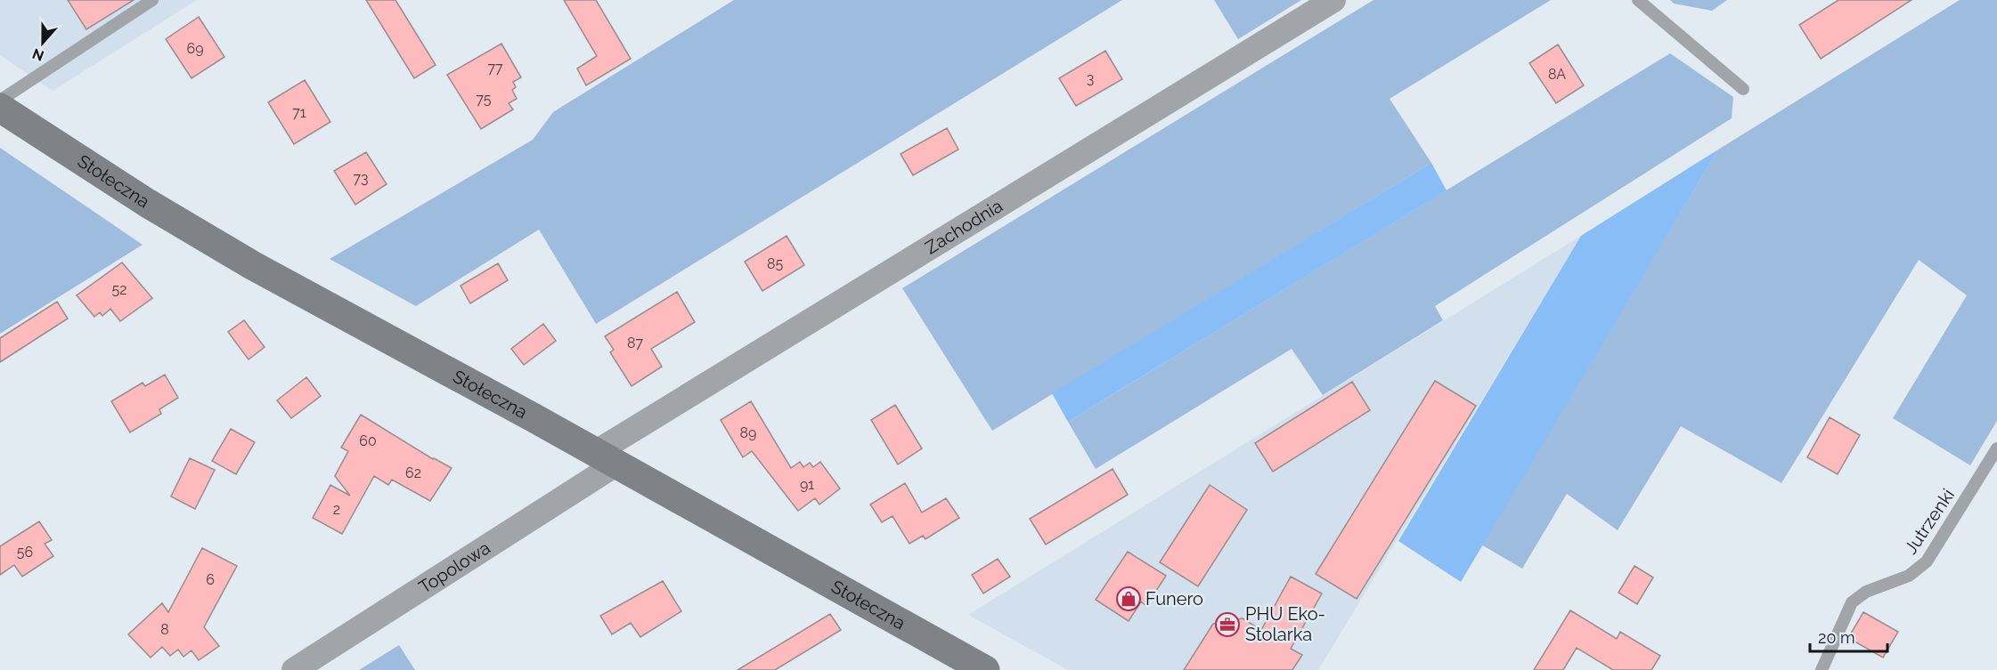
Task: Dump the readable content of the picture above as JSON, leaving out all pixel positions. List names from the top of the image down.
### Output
{
  "streets": {
    "main road": ["Stołeczna"],
    "street": ["Zachodnia", "Topolowa"],
    "lane": ["Jutrzenki"]
  },
  "crossings": [
    ["Stołeczna", "Zachodnia"],
    ["Stołeczna", "Topolowa"],
    ["Zachodnia", "Topolowa"]
  ],
  "places": {
    "shop": ["Funero"],
    "office": ["PHU Eko- Stolarka"]
  },
  "house_numbers": [
    "69",
    "77",
    "8A",
    "3",
    "75",
    "71",
    "73",
    "85",
    "52",
    "87",
    "89",
    "60",
    "62",
    "91",
    "2",
    "56",
    "6",
    "8"
  ],
  "scale_bar": "20 m",
  "north": "bottom"
}
